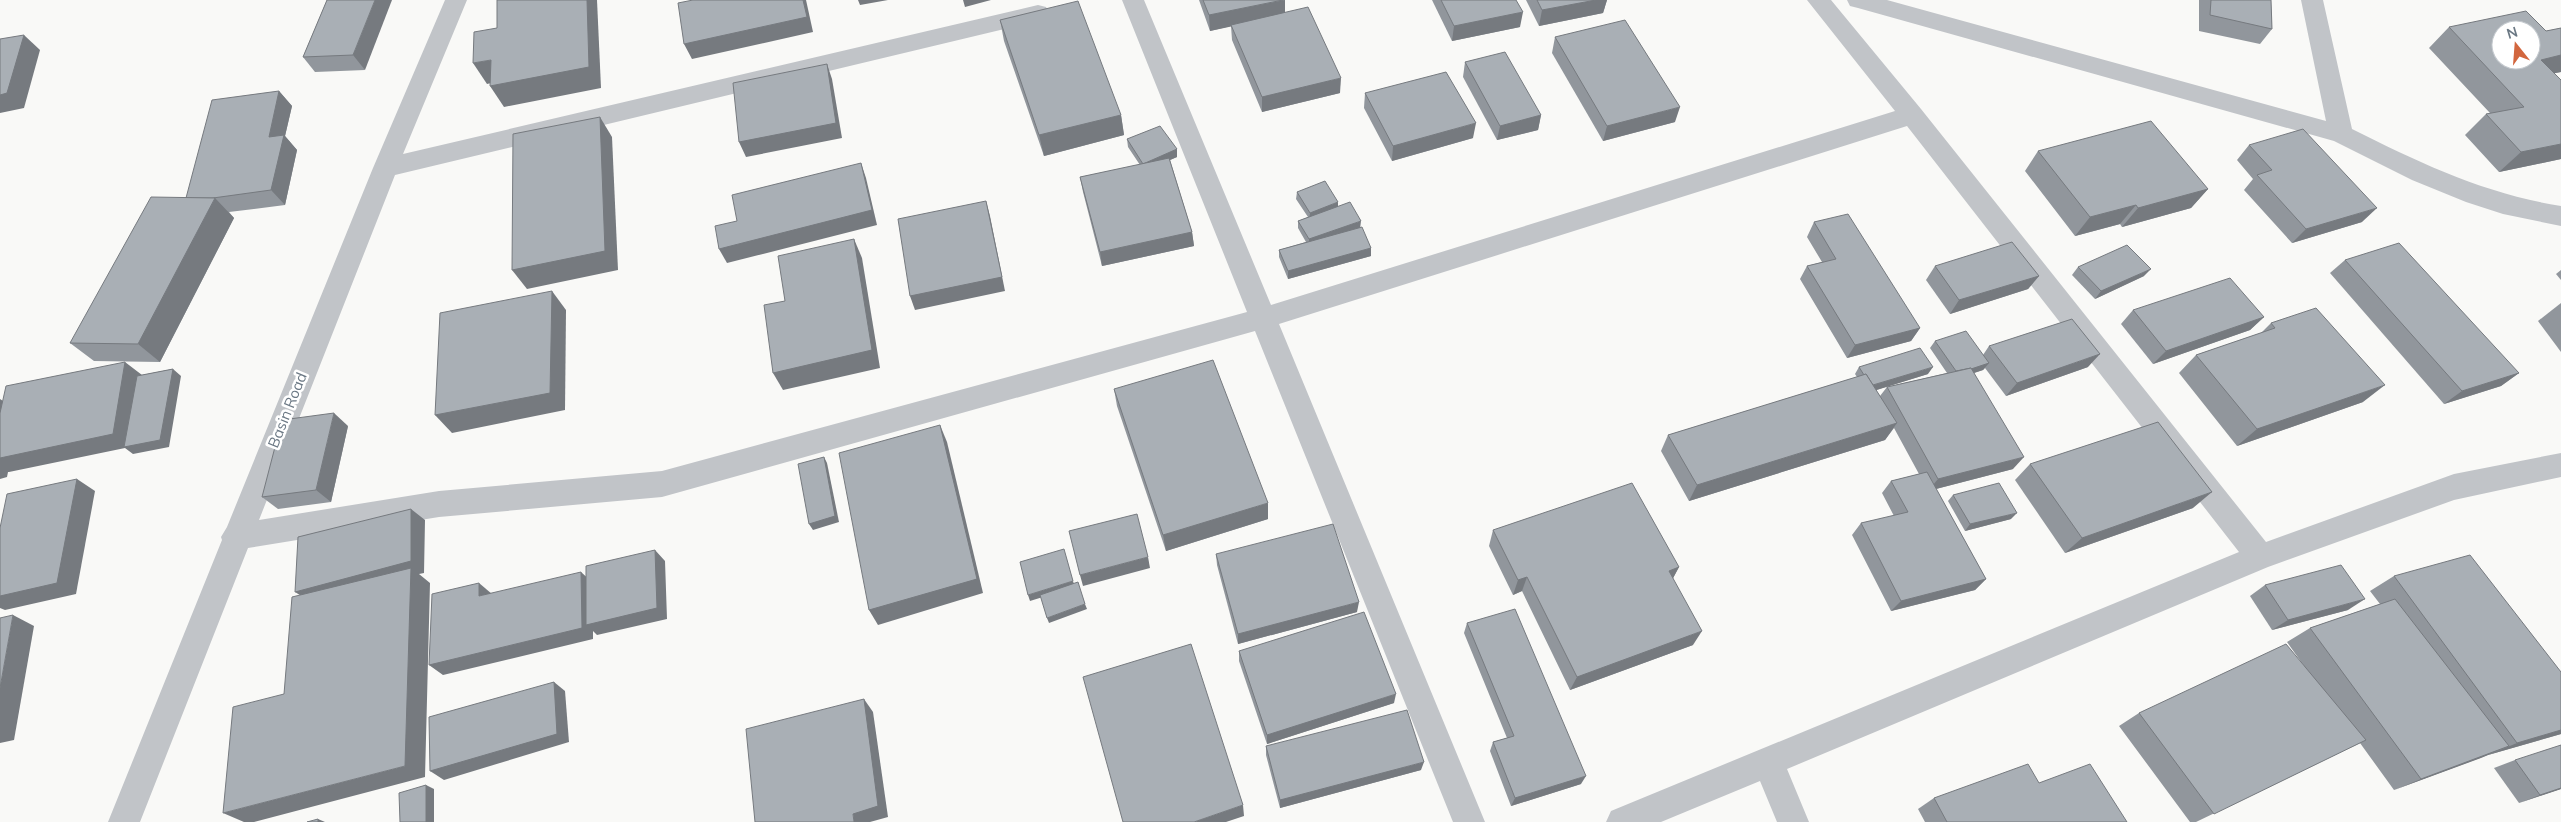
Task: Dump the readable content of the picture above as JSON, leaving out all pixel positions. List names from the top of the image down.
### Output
{
  "streets": {
    "street": ["Basin Road"]
  },
  "north": "top"
}
